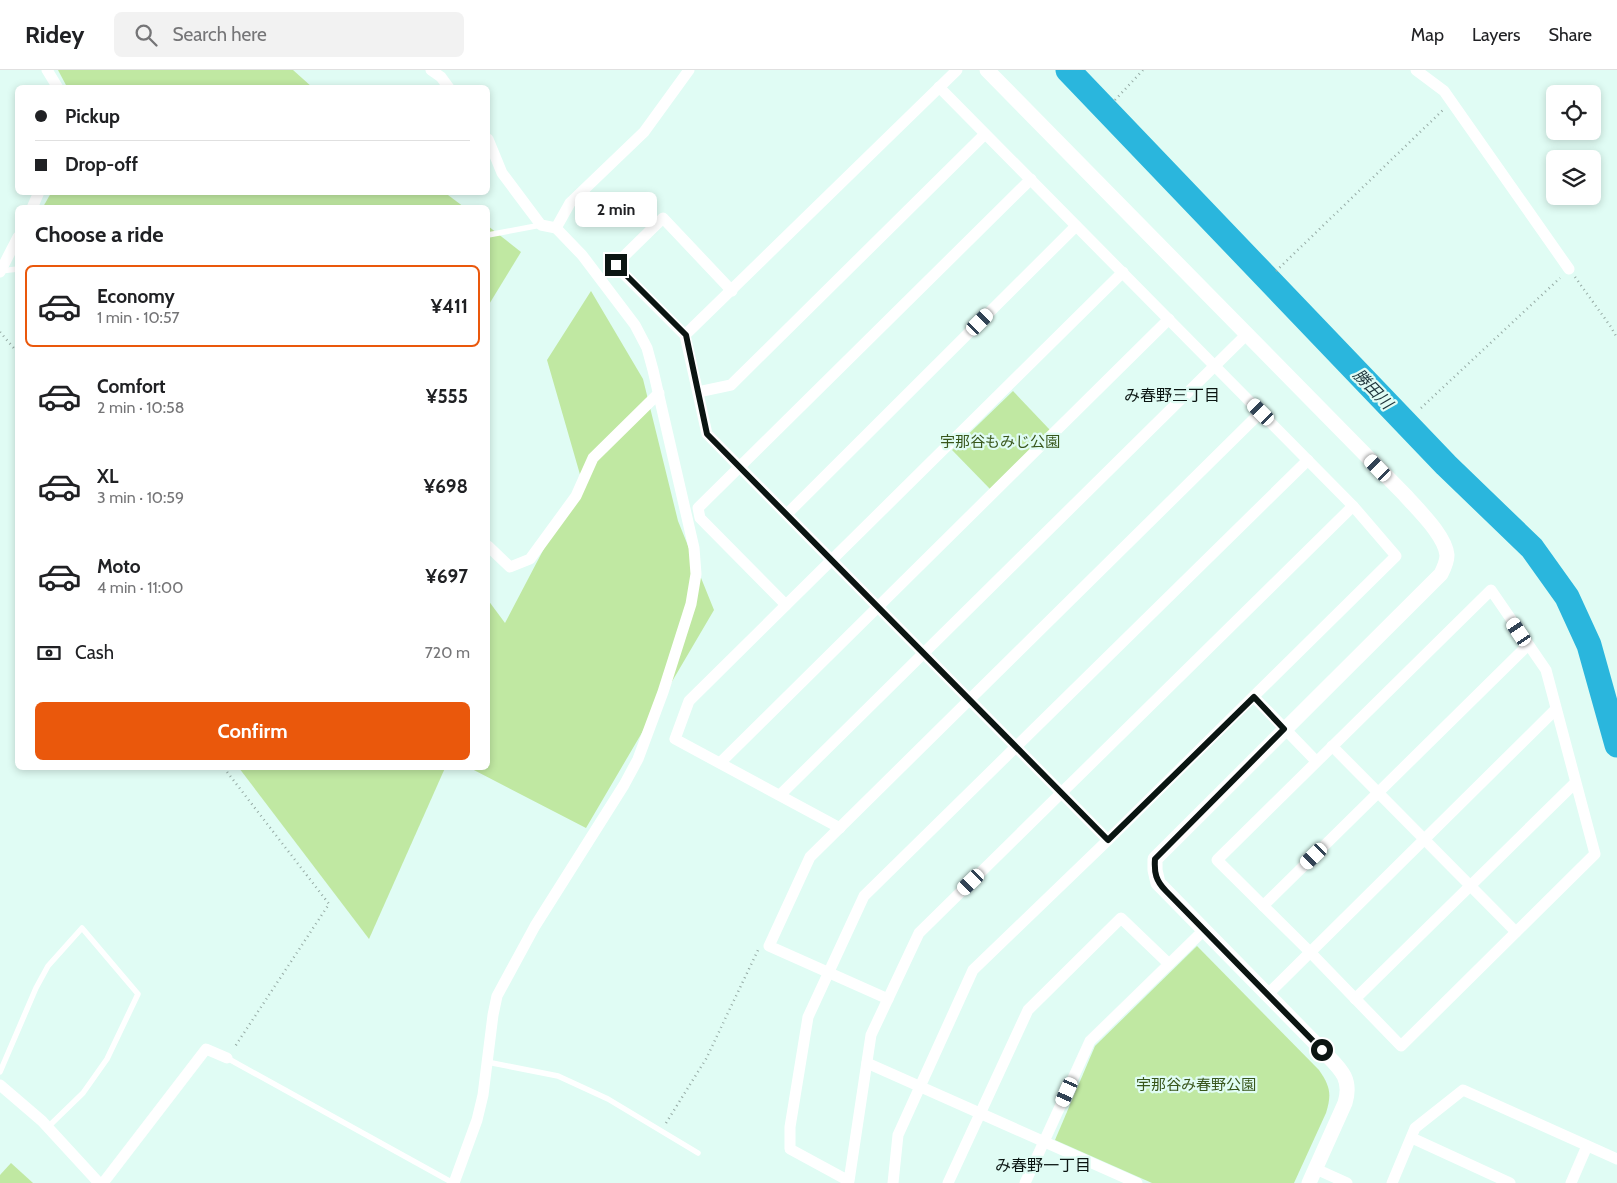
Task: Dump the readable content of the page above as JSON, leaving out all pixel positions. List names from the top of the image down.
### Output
{
  "districts": ["み春野三丁目", "み春野一丁目"],
  "water": ["勝田川"],
  "parks": ["宇那谷もみじ公園", "宇那谷み春野公園"],
  "page": {
    "header": "Ridey",
    "search": "Search here",
    "nav": ["Map", "Layers", "Share"],
    "banner": ["Pickup", "Drop-off"],
    "bubble": "2 min",
    "heading": "Choose a ride",
    "list": [
      {
        "name": "Economy",
        "note": "1 min · 10:57",
        "value": "¥411"
      },
      {
        "name": "Comfort",
        "note": "2 min · 10:58",
        "value": "¥555"
      },
      {
        "name": "XL",
        "note": "3 min · 10:59",
        "value": "¥698"
      },
      {
        "name": "Moto",
        "note": "4 min · 11:00",
        "value": "¥697"
      }
    ],
    "pay": ["Cash", "720 m"],
    "buttons": "Confirm"
  }
}
